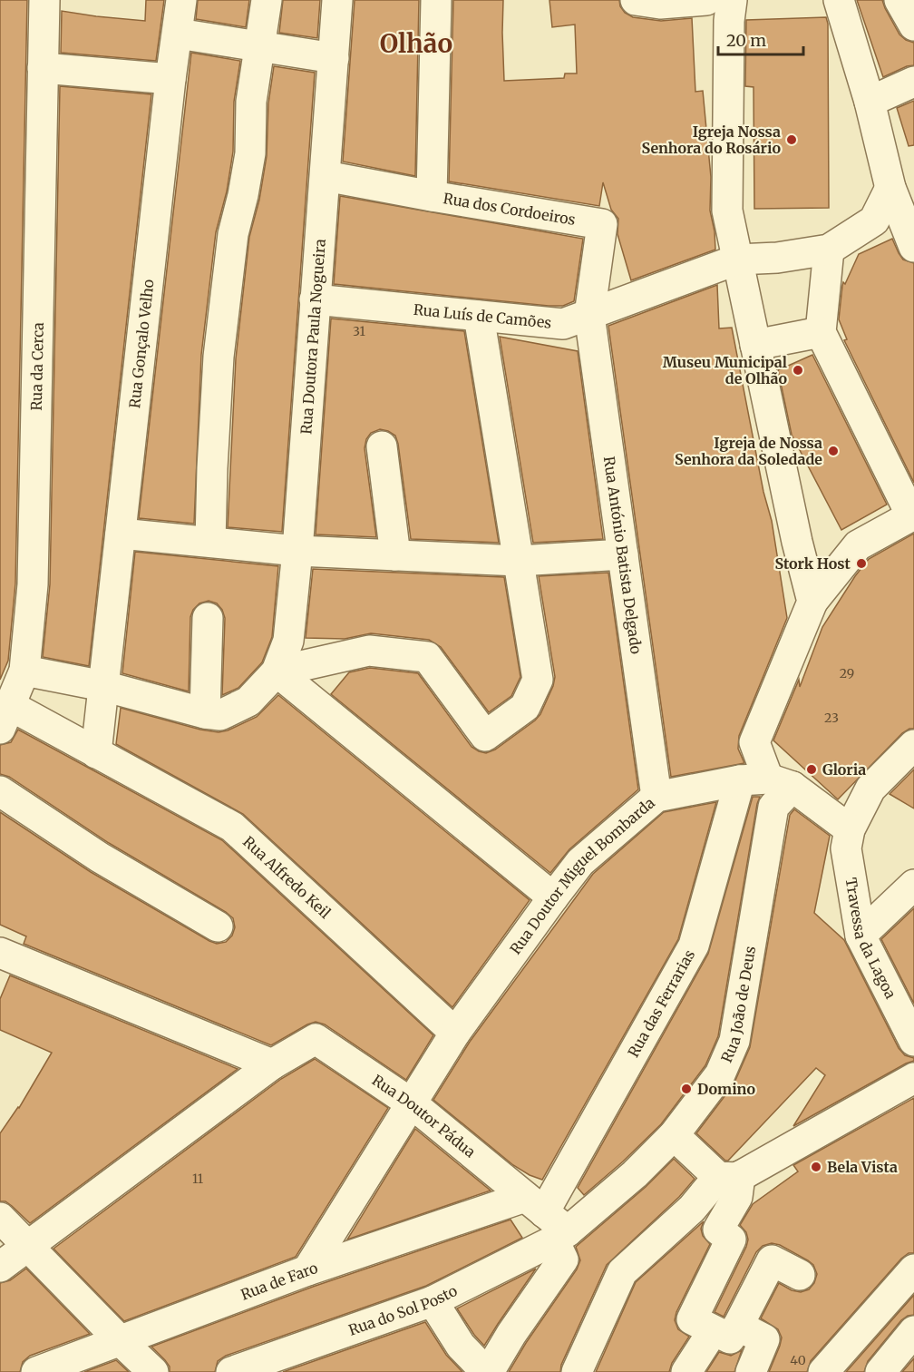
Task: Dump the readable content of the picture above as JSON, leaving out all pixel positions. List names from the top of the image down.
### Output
{
  "streets": {
    "street": [
      "Rua dos Cordoeiros",
      "Rua Luís de Camões",
      "Rua Doutora Paula Nogueira",
      "Rua Gonçalo Velho",
      "Rua da Cerca",
      "Rua António Batista Delgado",
      "Rua Alfredo Keil",
      "Rua Doutor Miguel Bombarda",
      "Travessa da Lagoa",
      "Rua das Ferrarias",
      "Rua João de Deus",
      "Rua Doutor Pádua",
      "Rua de Faro",
      "Rua do Sol Posto"
    ]
  },
  "crossings": [
    ["Rua dos Cordoeiros", "Rua Luís de Camões"],
    ["Rua dos Cordoeiros", "Rua Doutora Paula Nogueira"],
    ["Rua dos Cordoeiros", "Rua António Batista Delgado"],
    ["Rua Luís de Camões", "Rua Doutora Paula Nogueira"],
    ["Rua Luís de Camões", "Rua António Batista Delgado"],
    ["Rua Gonçalo Velho", "Rua Alfredo Keil"],
    ["Rua da Cerca", "Rua Alfredo Keil"],
    ["Rua António Batista Delgado", "Rua Doutor Miguel Bombarda"],
    ["Rua Alfredo Keil", "Rua Doutor Miguel Bombarda"],
    ["Rua Doutor Miguel Bombarda", "Rua das Ferrarias"],
    ["Rua Doutor Miguel Bombarda", "Rua João de Deus"],
    ["Rua Doutor Miguel Bombarda", "Rua Doutor Pádua"],
    ["Rua Doutor Miguel Bombarda", "Rua de Faro"],
    ["Rua das Ferrarias", "Rua João de Deus"],
    ["Rua das Ferrarias", "Rua Doutor Pádua"],
    ["Rua das Ferrarias", "Rua de Faro"],
    ["Rua João de Deus", "Rua Doutor Pádua"],
    ["Rua João de Deus", "Rua do Sol Posto"],
    ["Rua Doutor Pádua", "Rua de Faro"],
    ["Rua Doutor Pádua", "Rua do Sol Posto"]
  ],
  "districts": ["Olhão"],
  "places": [
    "Igreja Nossa Senhora do Rosário",
    "Museu Municipal de Olhão",
    "Igreja de Nossa Senhora da Soledade",
    "Stork Host",
    "Gloria",
    "Domino",
    "Bela Vista"
  ],
  "house_numbers": [
    "31",
    "29",
    "23",
    "11",
    "40"
  ],
  "scale_bar": "20 m"
}
